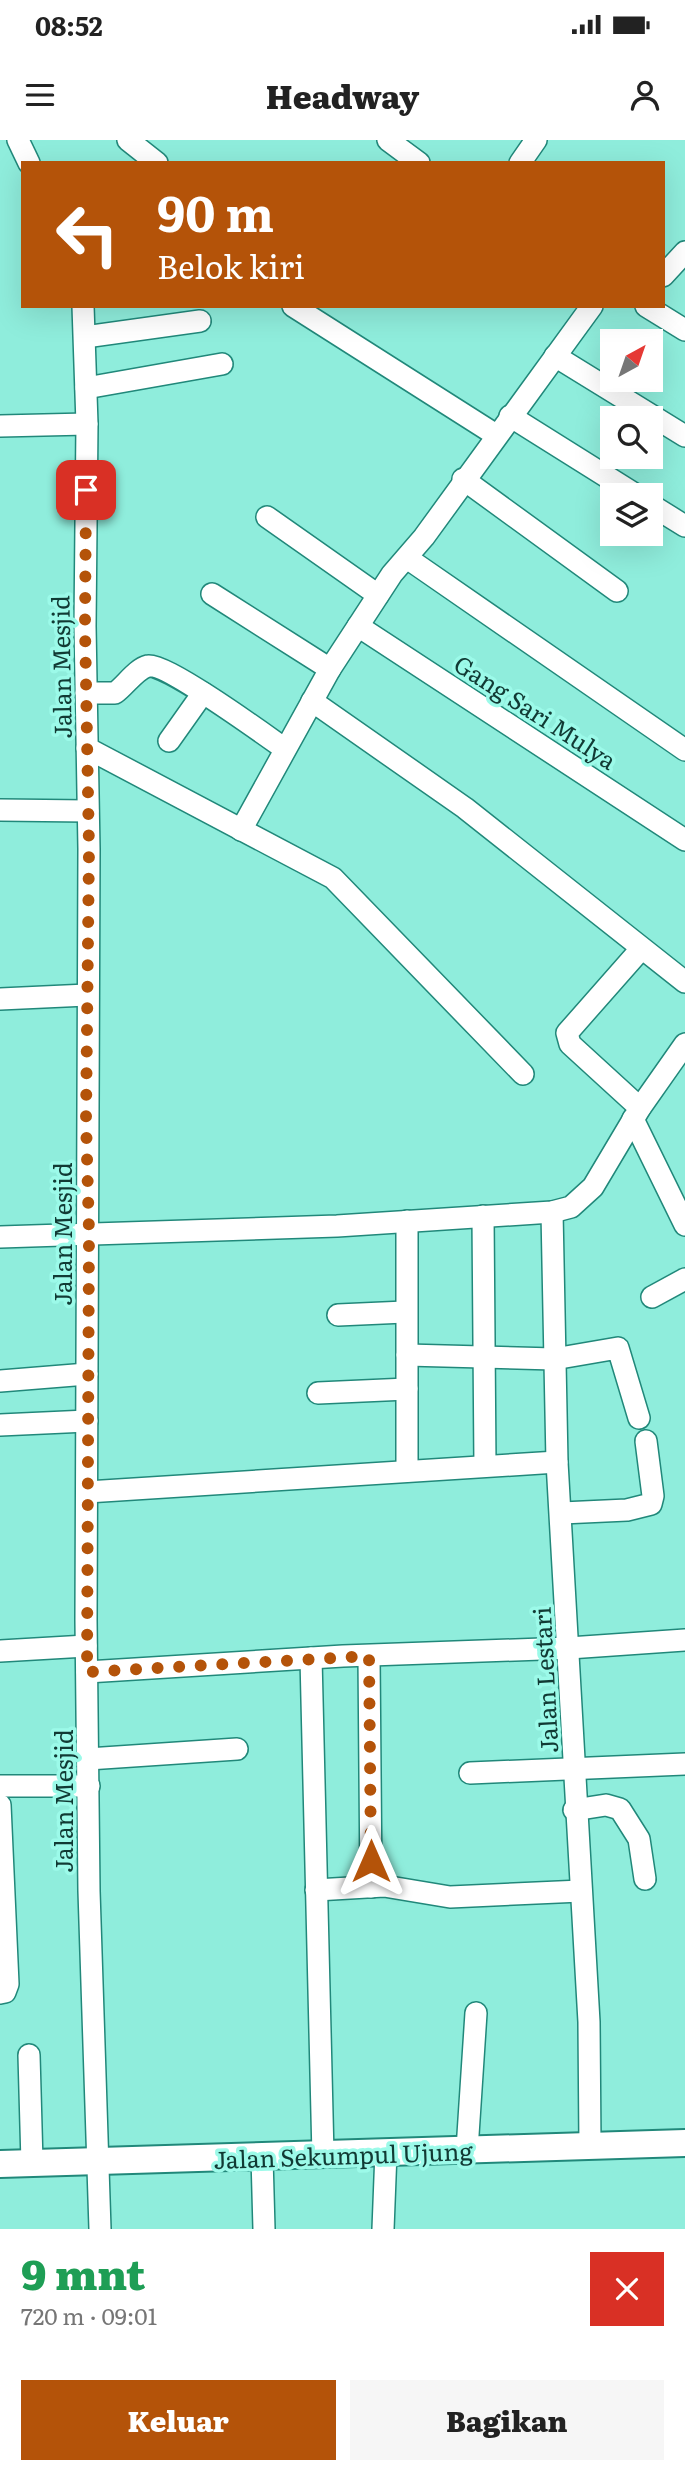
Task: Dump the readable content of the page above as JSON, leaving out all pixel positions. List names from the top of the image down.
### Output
{
  "streets": {
    "main road": ["Jalan Sekumpul Ujung"],
    "street": ["Jalan Mesjid", "Gang Sari Mulya", "Jalan Lestari"]
  },
  "crossings": [
    ["Jalan Mesjid", "Jalan Sekumpul Ujung"],
    ["Jalan Lestari", "Jalan Sekumpul Ujung"]
  ],
  "north": "top right",
  "page": {
    "status": "08:52",
    "header": "Headway",
    "turn": ["90 m", "Belok kiri"],
    "heading": ["9 mnt", "720 m · 09:01"],
    "buttons": ["Keluar", "Bagikan"]
  }
}
